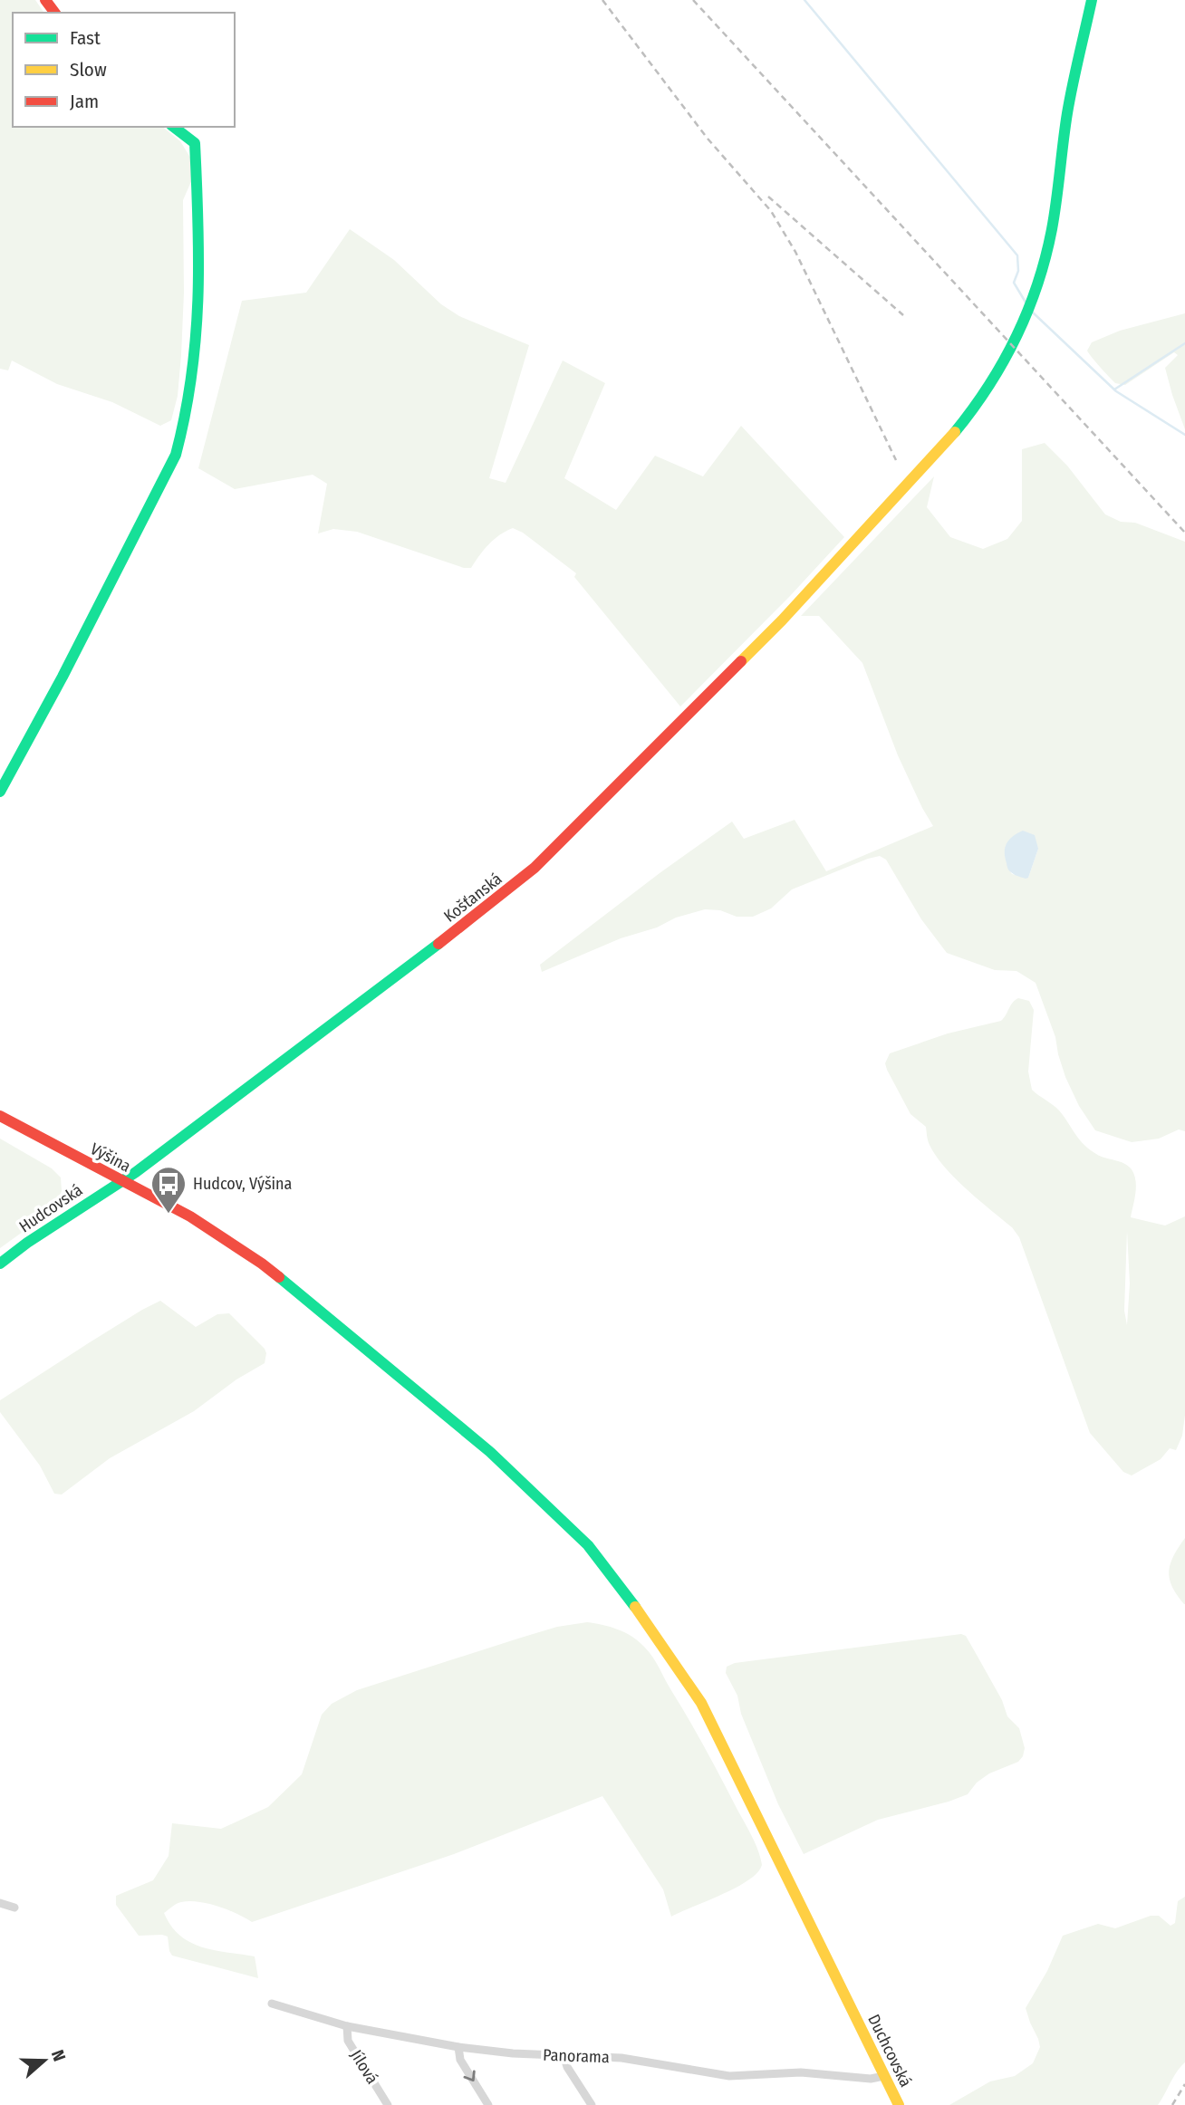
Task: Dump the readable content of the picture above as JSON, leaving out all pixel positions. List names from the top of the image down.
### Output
{
  "streets": {
    "street": [
      "Košťanská",
      "Výšina",
      "Hudcovská",
      "Duchcovská",
      "Panorama",
      "Jílová"
    ]
  },
  "crossings": [
    ["Košťanská", "Výšina"],
    ["Košťanská", "Hudcovská"],
    ["Výšina", "Hudcovská"],
    ["Výšina", "Duchcovská"],
    ["Duchcovská", "Panorama"],
    ["Panorama", "Jílová"]
  ],
  "places": {
    "bus stop": ["Hudcov, Výšina"]
  },
  "legend": ["Fast", "Slow", "Jam"],
  "north": "right"
}
